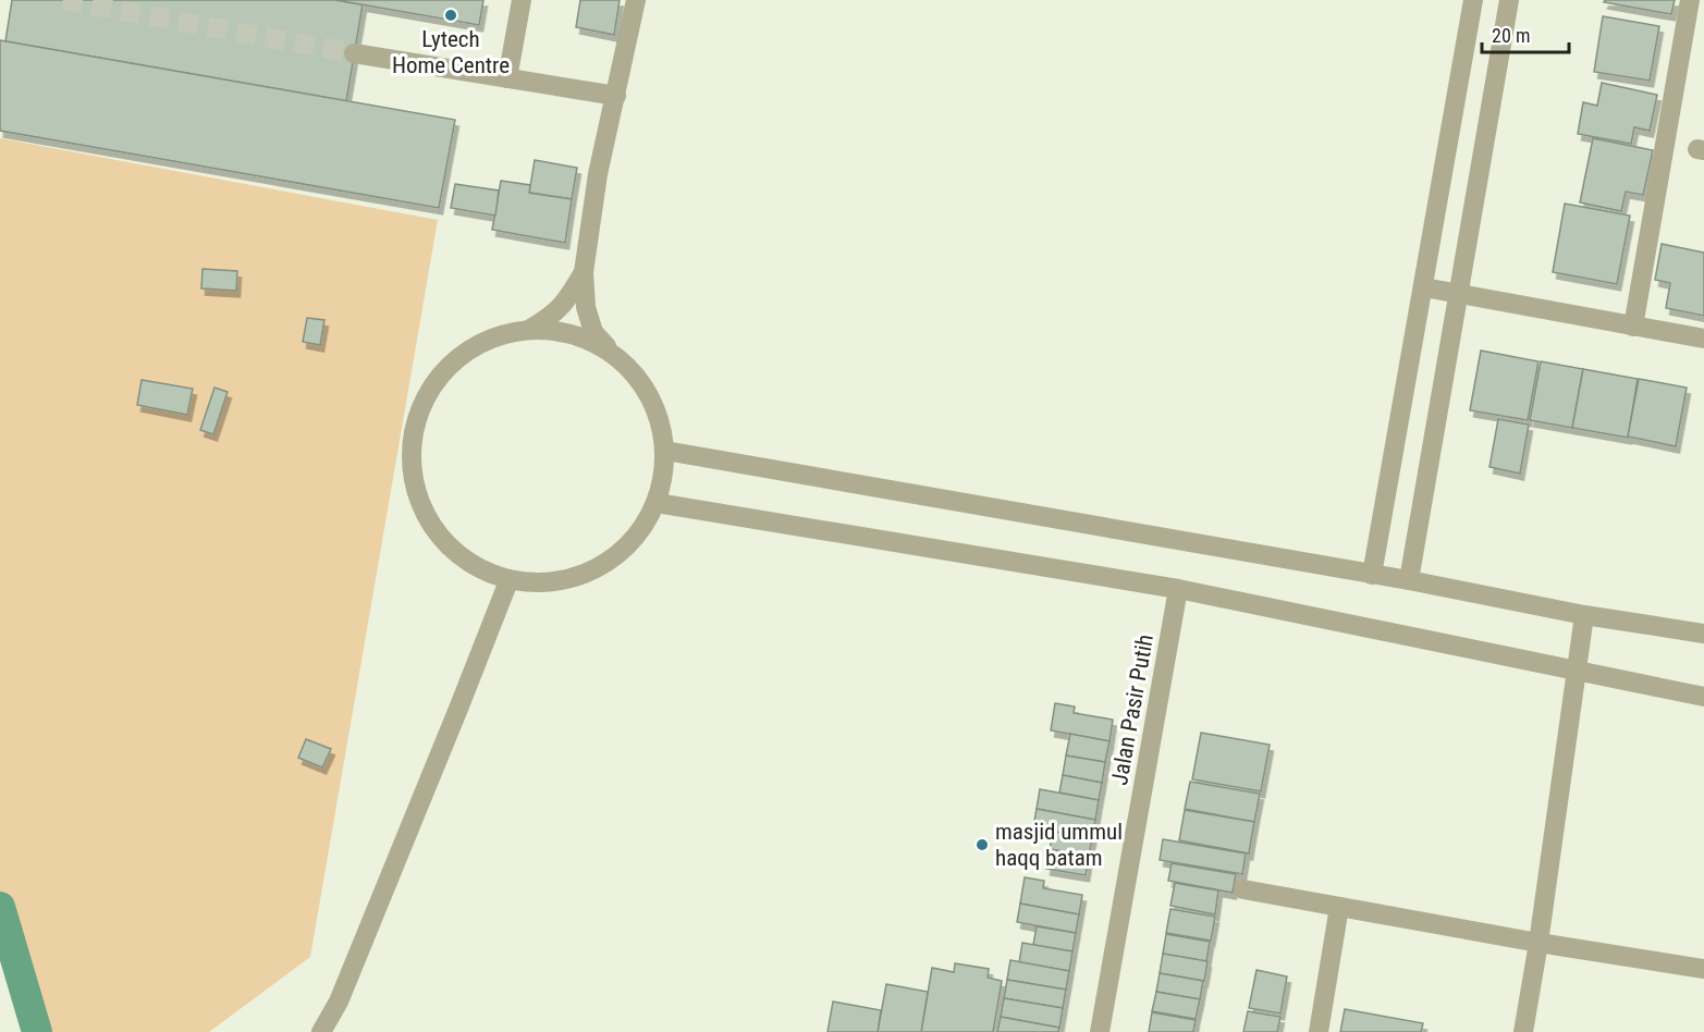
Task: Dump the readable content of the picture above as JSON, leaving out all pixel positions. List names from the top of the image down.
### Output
{
  "streets": {
    "street": ["Jalan Pasir Putih"]
  },
  "places": ["Lytech Home Centre", "masjid ummul haqq batam"],
  "scale_bar": "20 m"
}
